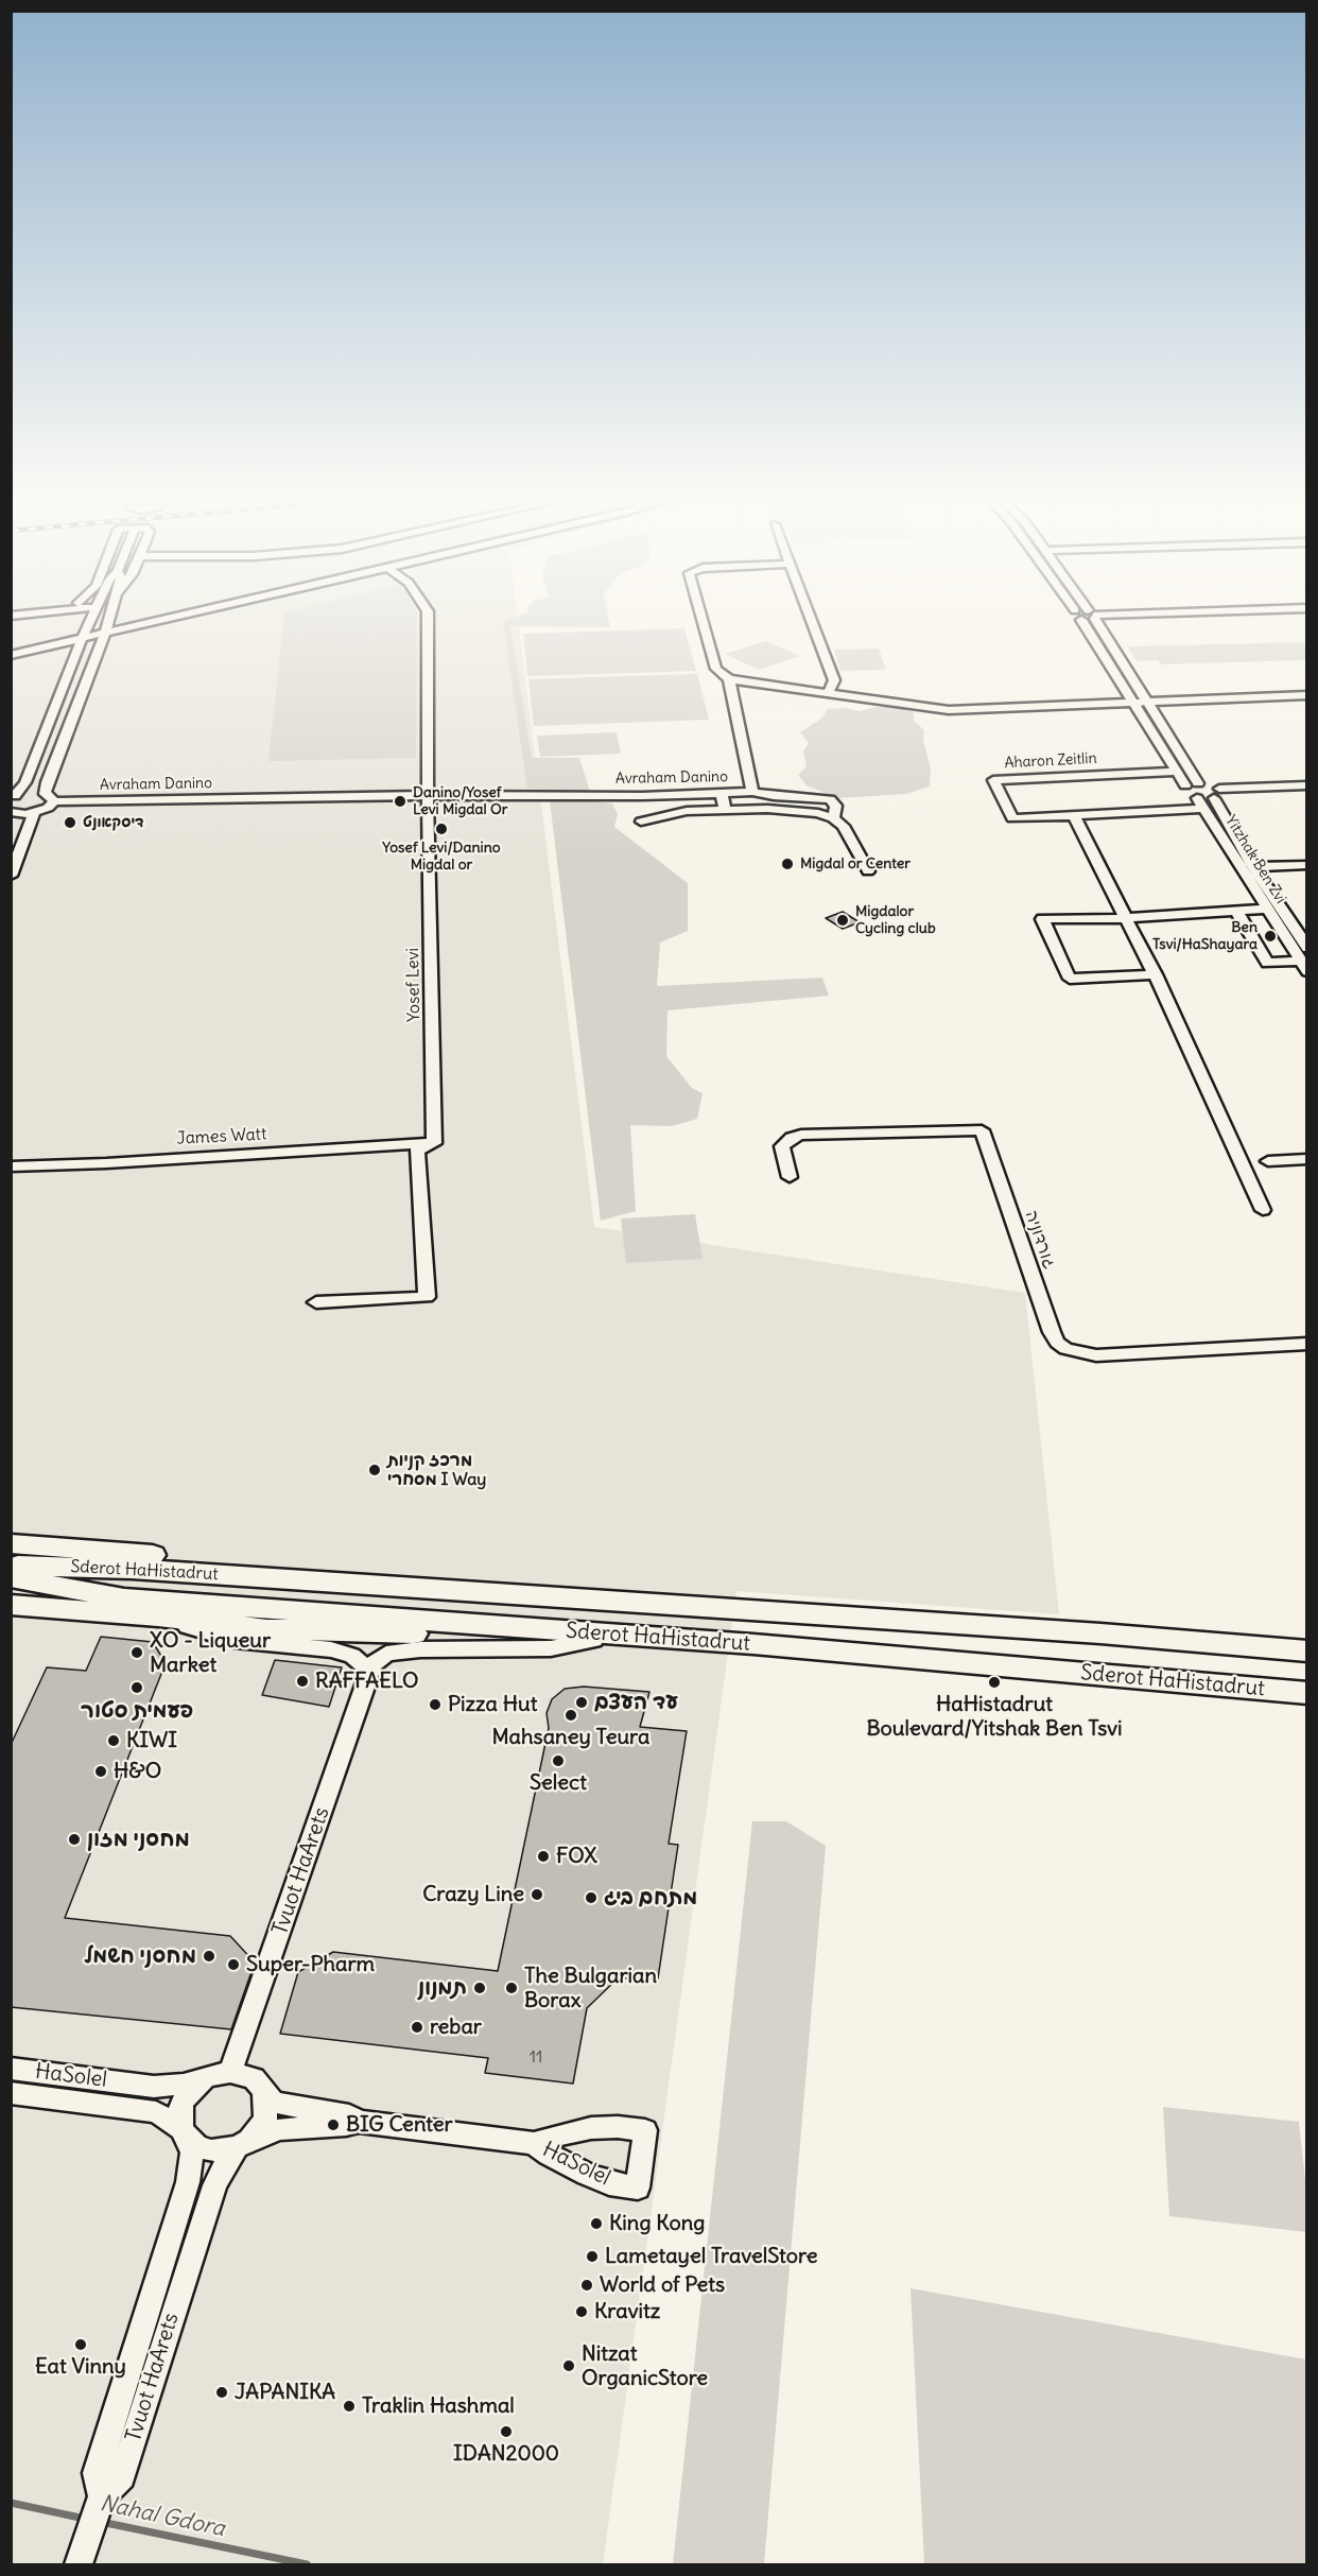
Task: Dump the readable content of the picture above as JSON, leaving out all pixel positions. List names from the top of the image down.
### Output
{
  "streets": {
    "highway": ["Sderot HaHistadrut"],
    "street": [
      "Aharon Zeitlin",
      "Avraham Danino",
      "Yitzhak Ben Zvi",
      "Yosef Levi",
      "James Watt",
      "גורדוניה",
      "Tvuot HaArets",
      "HaSolel"
    ]
  },
  "crossings": [
    ["Aharon Zeitlin", "Yitzhak Ben Zvi"],
    ["Avraham Danino", "Yosef Levi"],
    ["Yosef Levi", "James Watt"],
    ["Tvuot HaArets", "HaSolel"]
  ],
  "water": ["Nahal Gdora"],
  "places": [
    "Danino/Yosef Levi Migdal Or",
    "דיסקאונט",
    "Yosef Levi/Danino Migdal or",
    "Migdal or Center",
    "Migdalor Cycling club",
    "Ben Tsvi/HaShayara",
    "מרכז קניות מסחרי I Way",
    "XO - Liqueur Market",
    "RAFFAELO",
    "HaHistadrut Boulevard/Yitshak Ben Tsvi",
    "פעמית סטור",
    "עד העצם",
    "Pizza Hut",
    "Mahsaney Teura",
    "KIWI",
    "Select",
    "H&O",
    "מחסני מזון",
    "FOX",
    "Crazy Line",
    "מתחם ביג",
    "מחסני חשמל",
    "Super-Pharm",
    "תמנונ",
    "The Bulgarian Borax",
    "rebar",
    "BIG Center",
    "King Kong",
    "Lametayel TravelStore",
    "World of Pets",
    "Kravitz",
    "Eat Vinny",
    "Nitzat OrganicStore",
    "JAPANIKA",
    "Traklin Hashmal",
    "IDAN2000"
  ],
  "house_numbers": ["11"]
}
